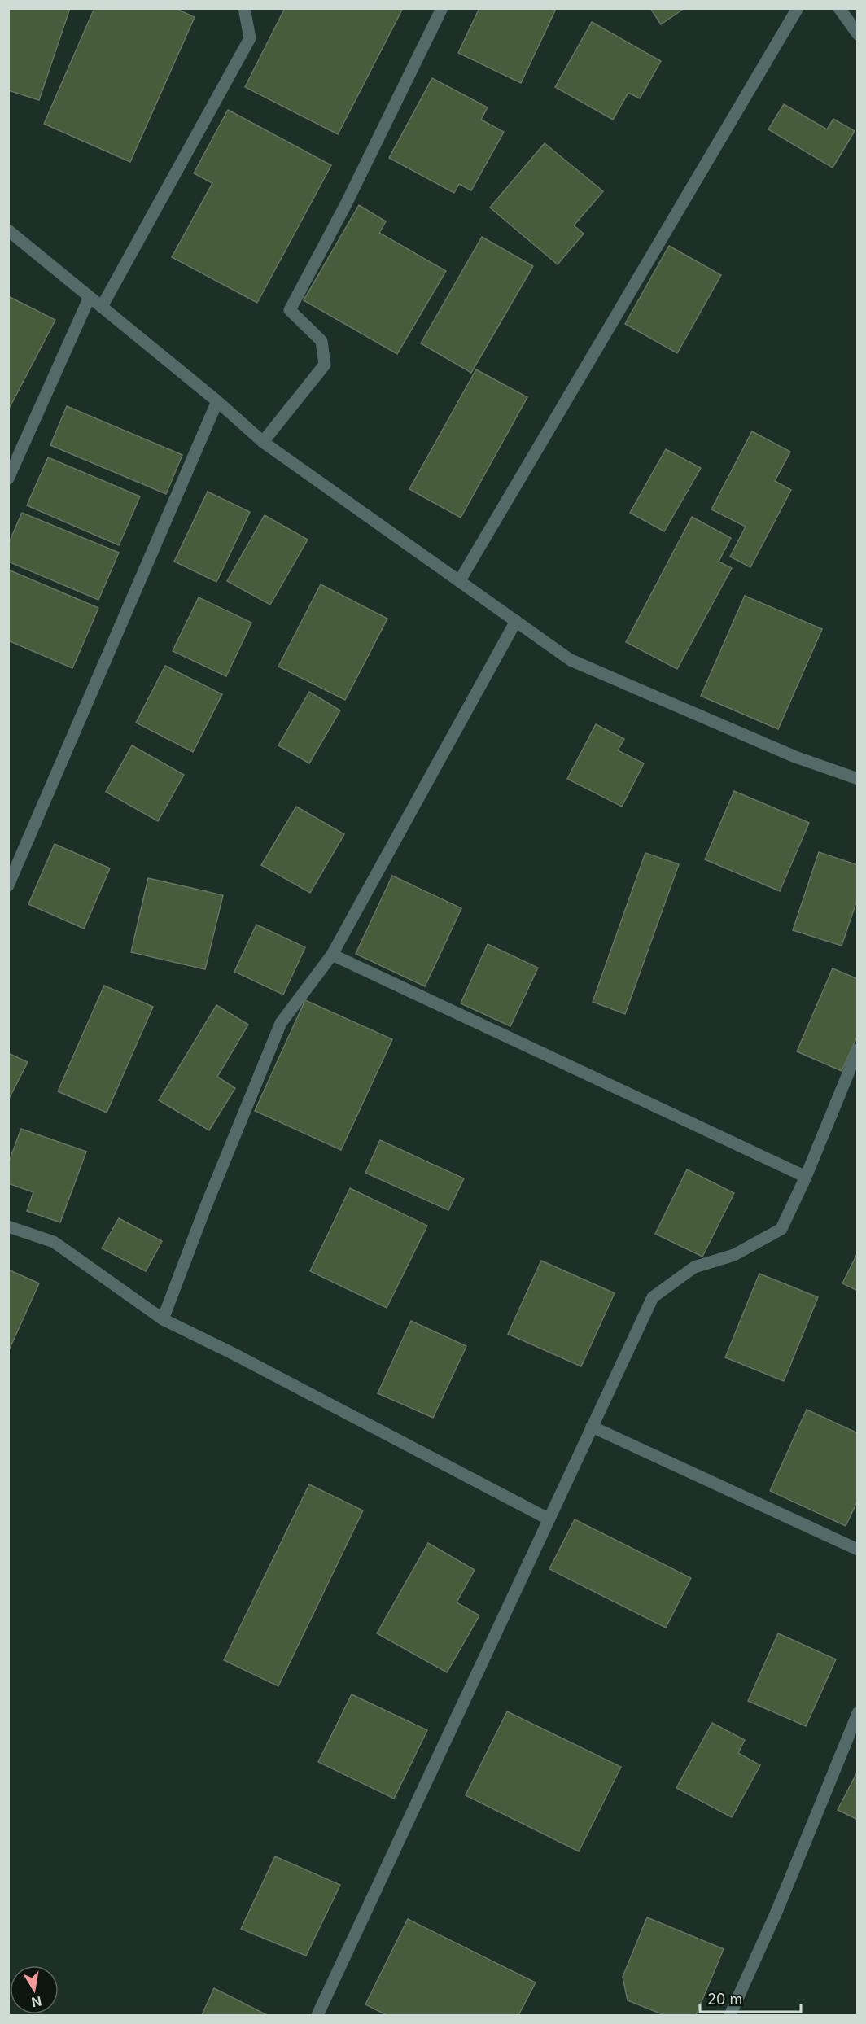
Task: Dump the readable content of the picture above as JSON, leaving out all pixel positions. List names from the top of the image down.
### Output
{
  "scale_bar": "20 m",
  "north": "bottom"
}
